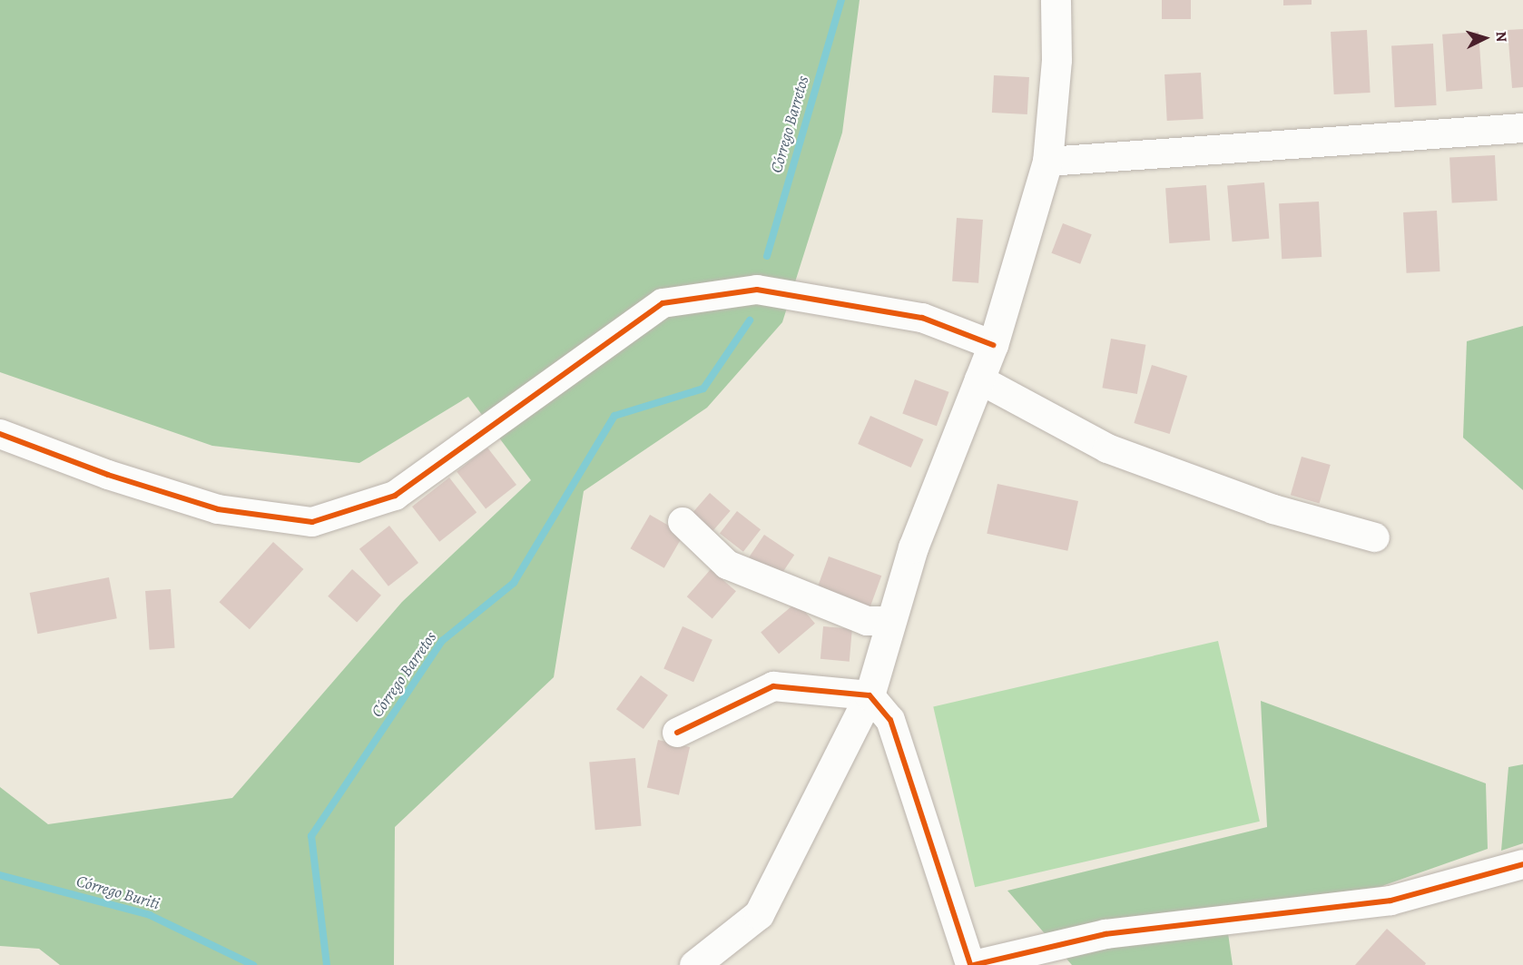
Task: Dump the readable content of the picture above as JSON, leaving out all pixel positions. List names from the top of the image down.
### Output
{
  "water": ["Córrego Barretos", "Córrego Buriti"],
  "north": "right"
}
